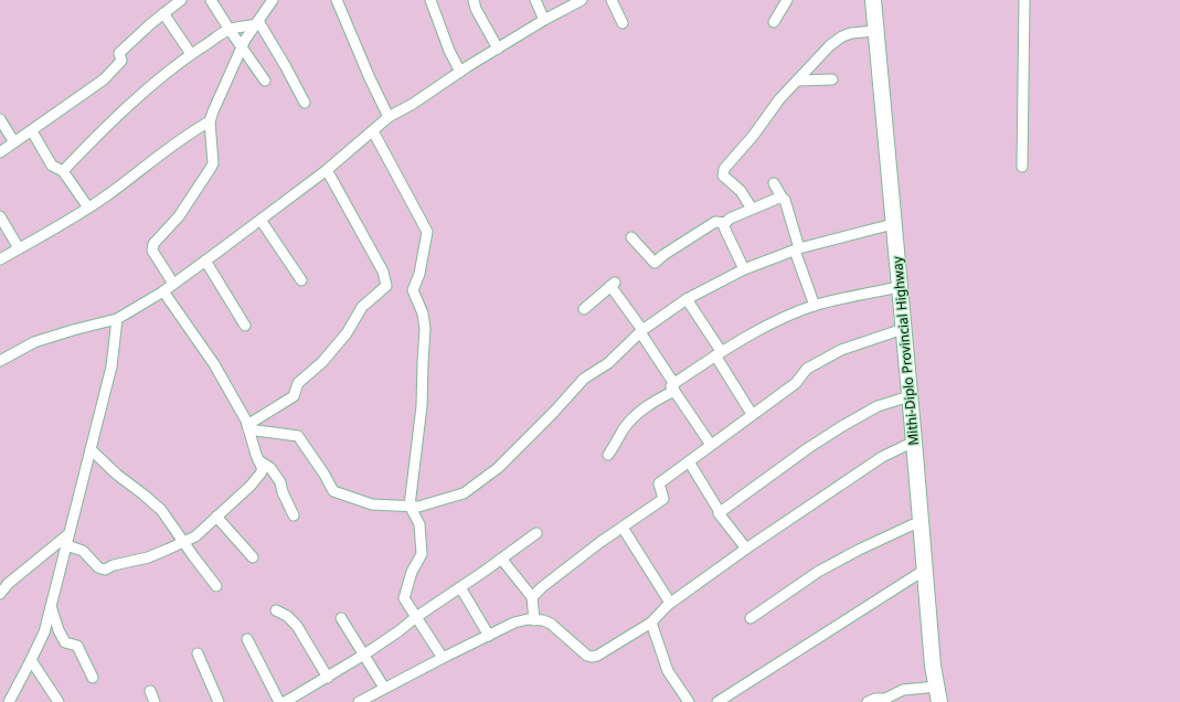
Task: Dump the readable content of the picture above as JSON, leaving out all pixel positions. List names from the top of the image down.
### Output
{
  "streets": {
    "main road": ["Mithi-Diplo Provincial Highway"]
  }
}
